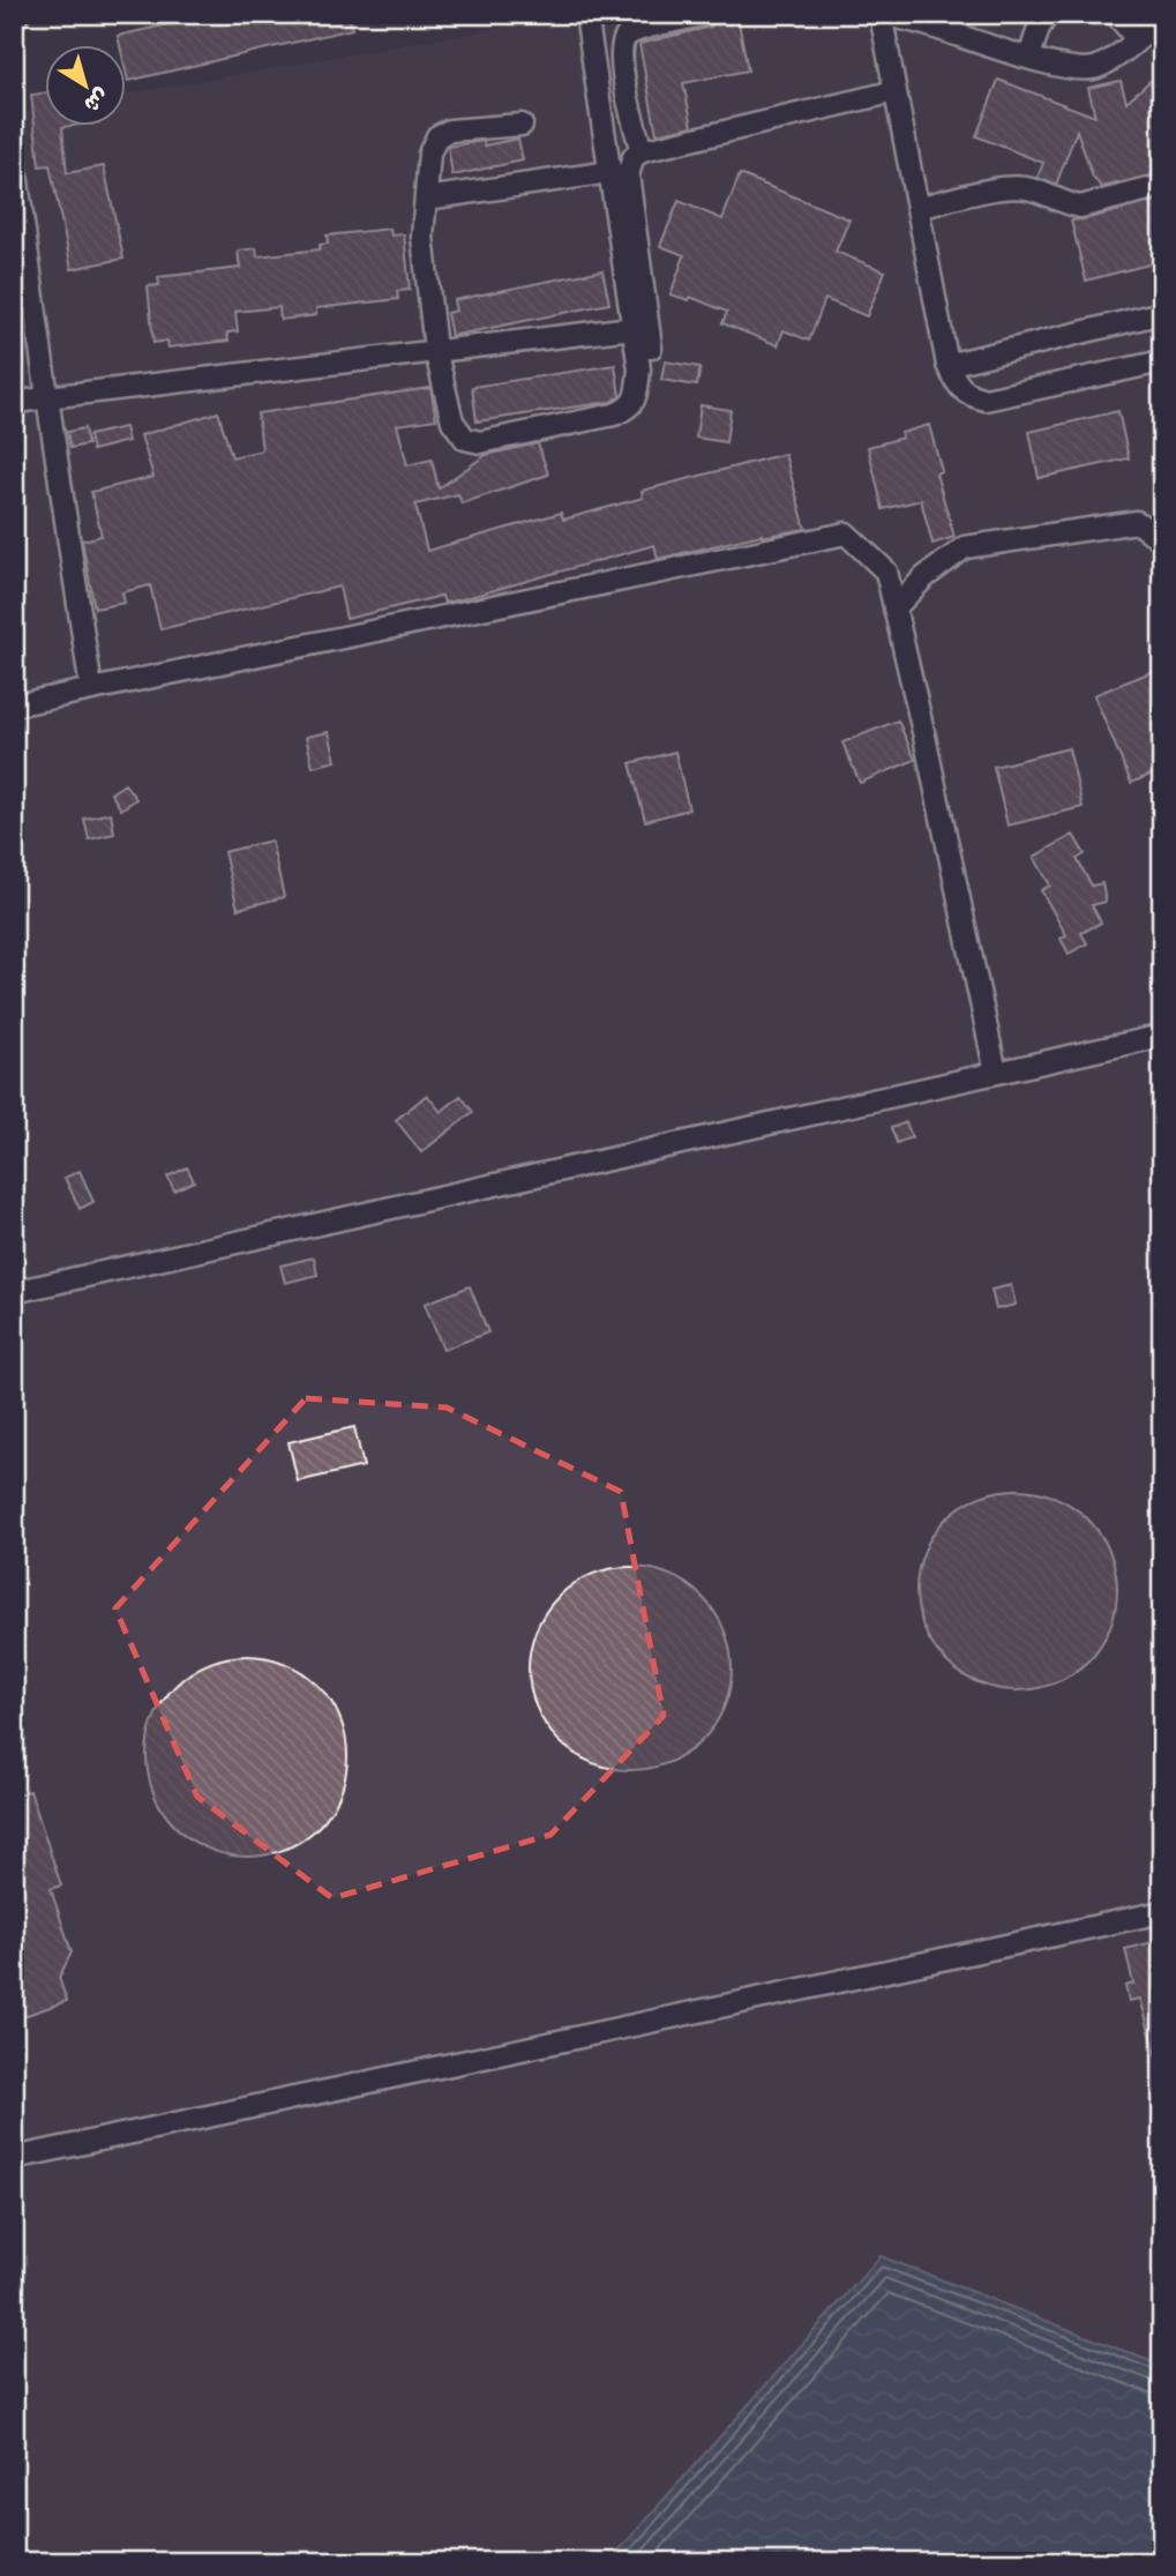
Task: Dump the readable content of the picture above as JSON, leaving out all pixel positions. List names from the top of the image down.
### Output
{
  "north": "bottom right"
}
